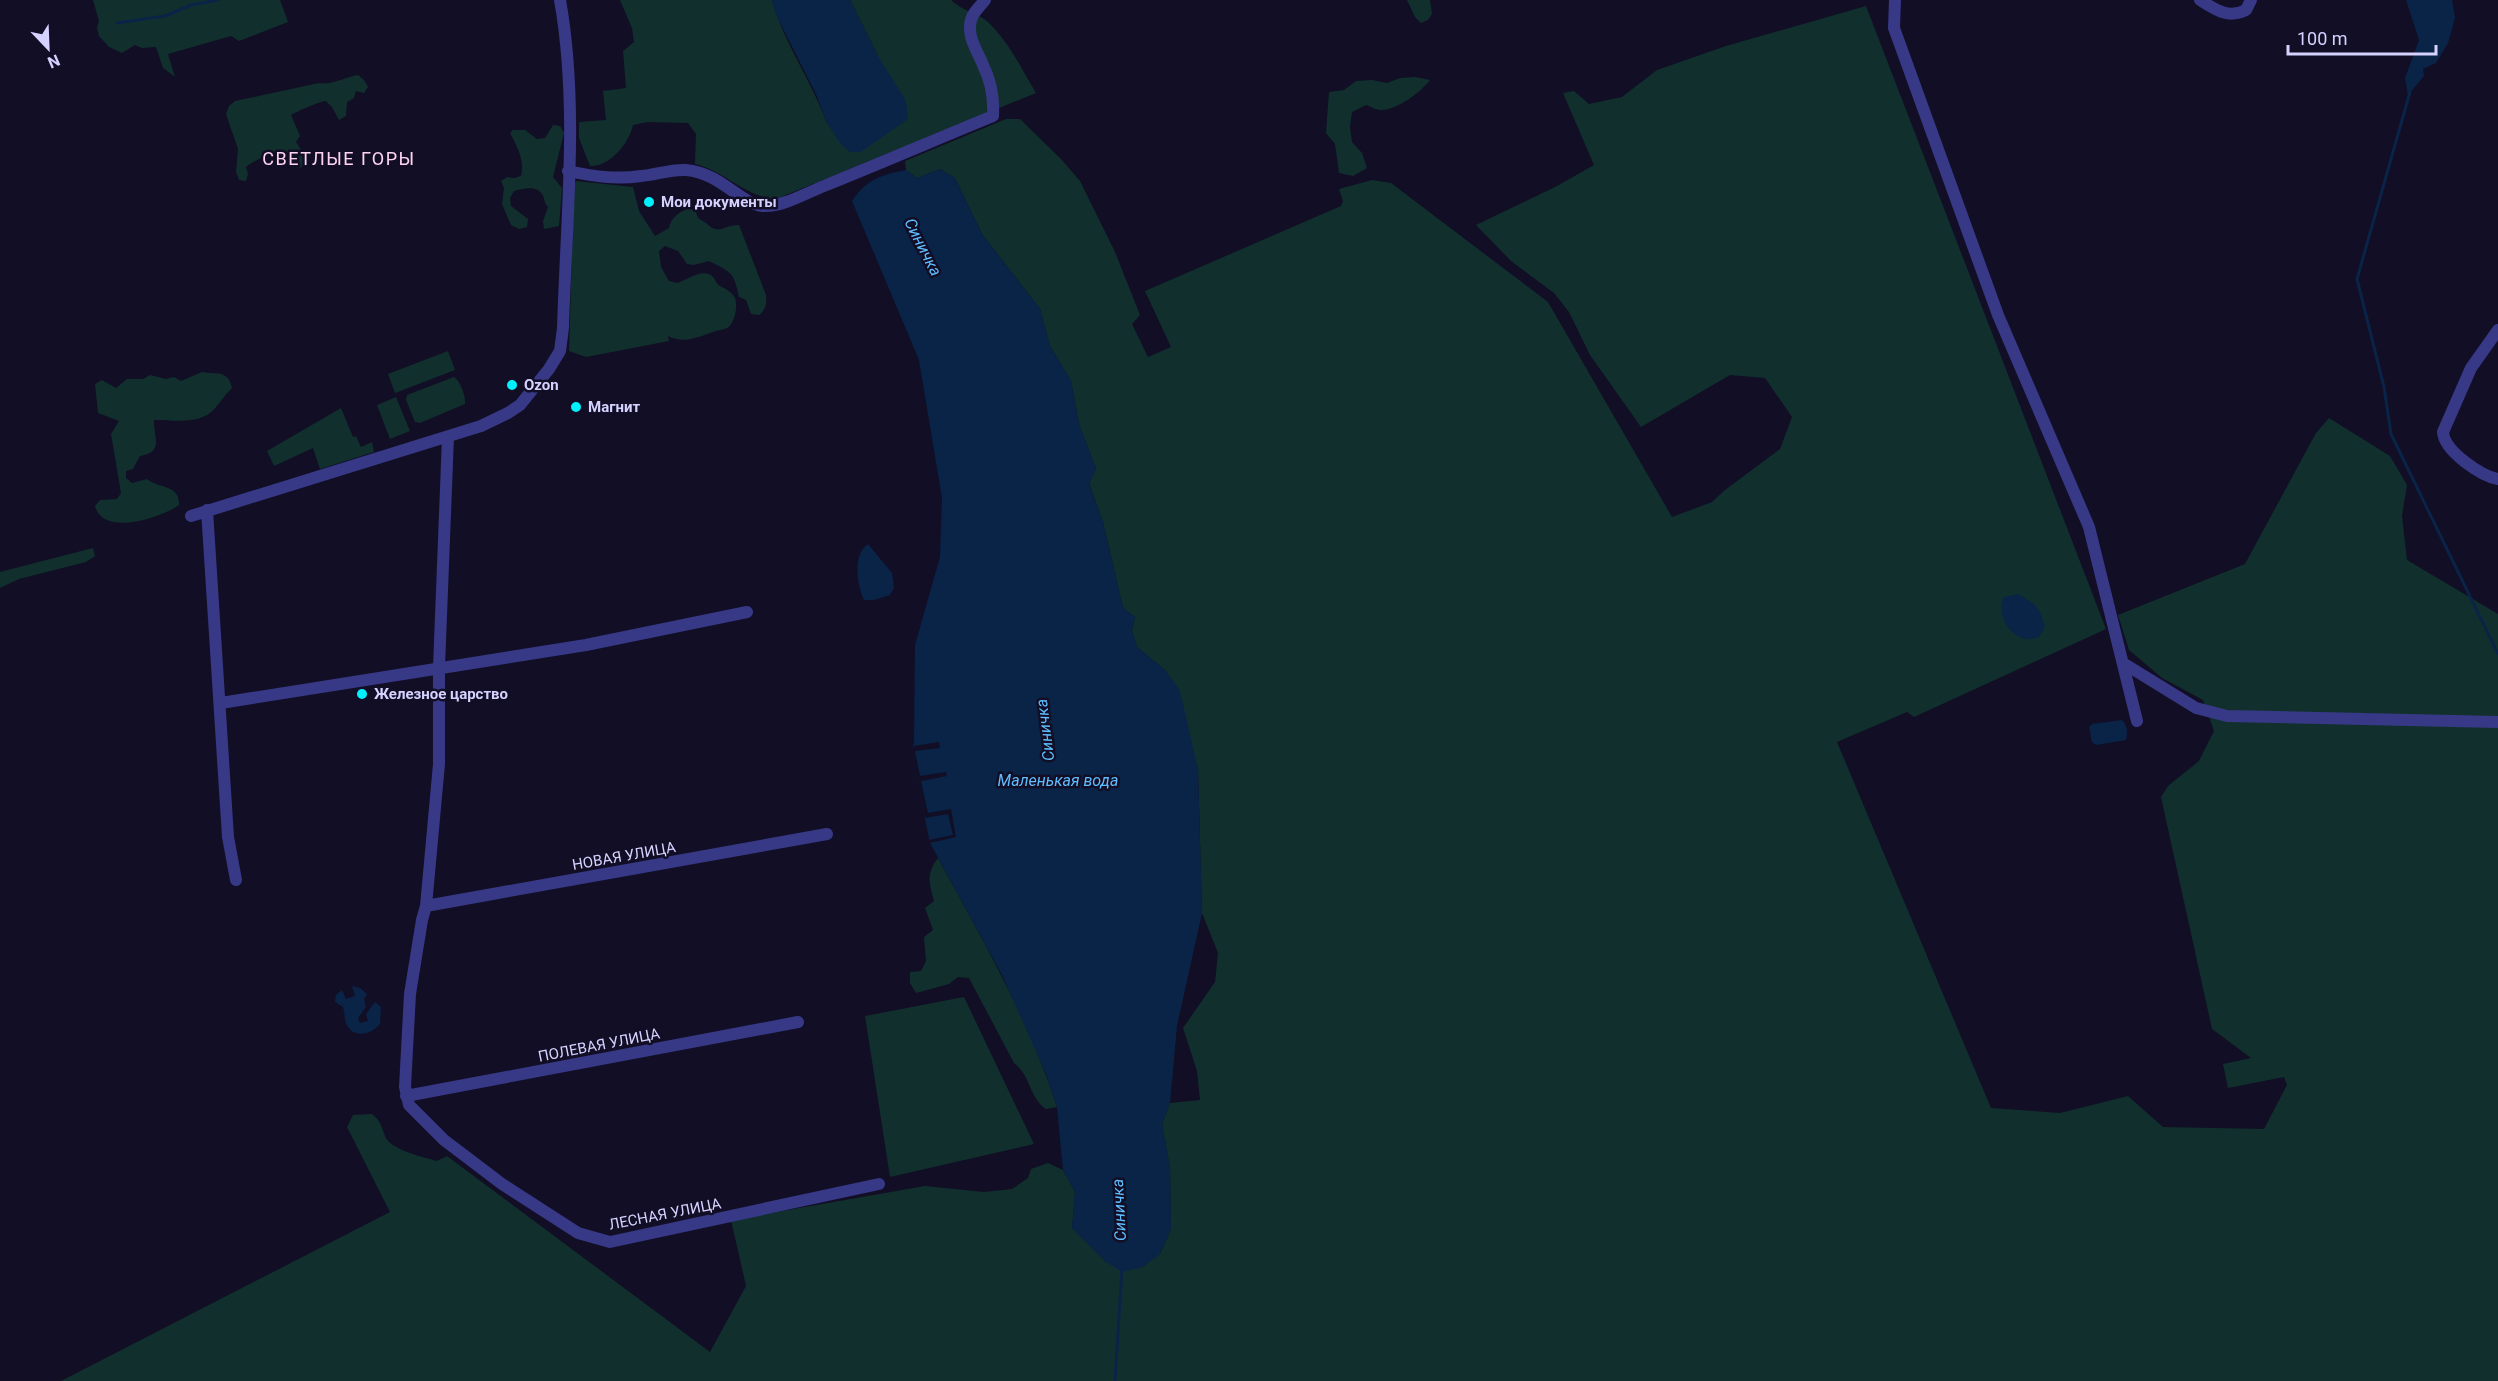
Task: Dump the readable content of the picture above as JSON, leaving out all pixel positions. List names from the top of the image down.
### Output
{
  "streets": {
    "street": ["НОВАЯ УЛИЦА", "ПОЛЕВАЯ УЛИЦА", "ЛЕСНАЯ УЛИЦА"]
  },
  "crossings": [
    ["ПОЛЕВАЯ УЛИЦА", "ЛЕСНАЯ УЛИЦА"]
  ],
  "districts": ["СВЕТЛЫЕ ГОРЫ"],
  "water": ["Синичка", "Маленькая вода"],
  "places": [
    "Мои документы",
    "Ozon",
    "Магнит",
    "Железное царство"
  ],
  "scale_bar": "100 m",
  "north": "bottom right"
}
